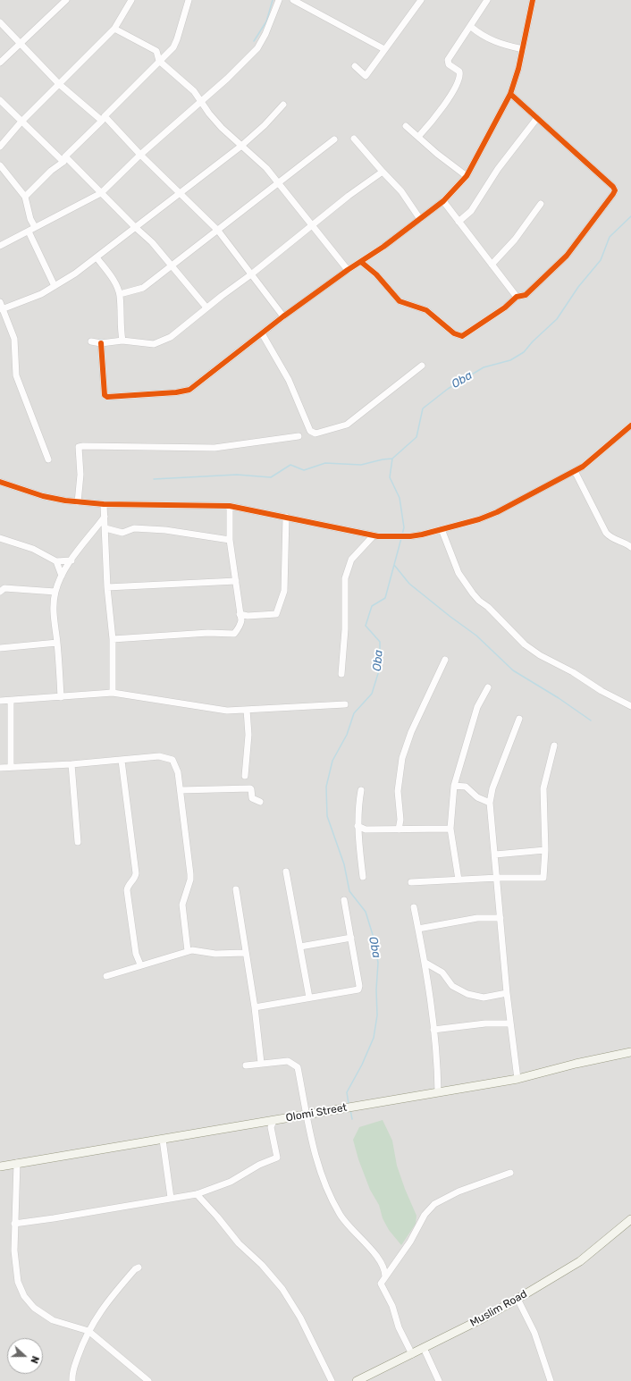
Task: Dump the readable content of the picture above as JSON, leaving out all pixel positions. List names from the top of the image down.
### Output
{
  "streets": {
    "main road": ["Olomi Street", "Muslim Road"]
  },
  "water": ["Oba"],
  "north": "right"
}
